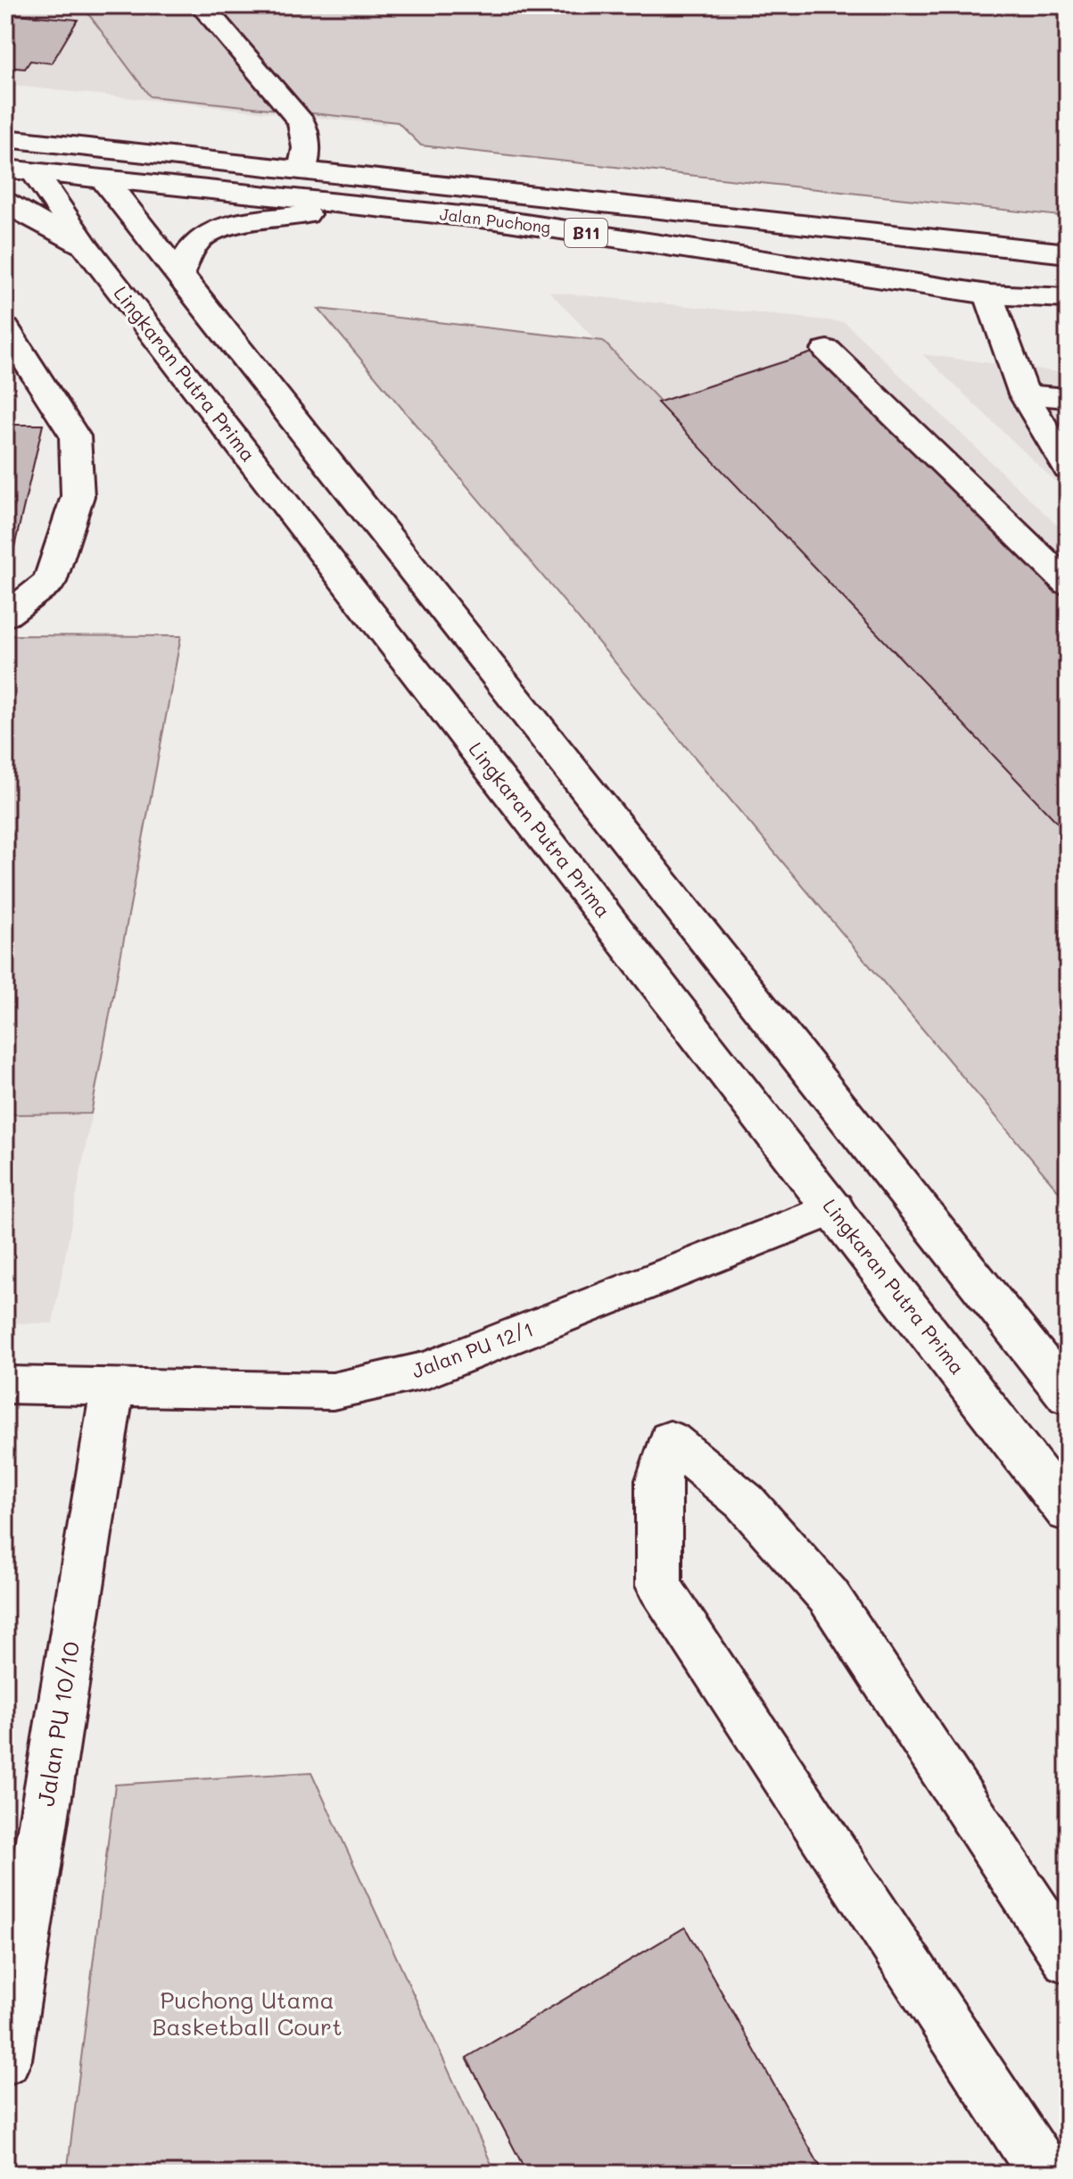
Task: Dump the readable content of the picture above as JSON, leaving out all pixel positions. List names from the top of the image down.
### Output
{
  "streets": {
    "main road": [
      "Jalan Puchong",
      "B11",
      "Lingkaran Putra Prima",
      "Jalan PU 12/1",
      "Jalan PU 10/10"
    ]
  },
  "crossings": [
    ["Jalan Puchong", "Lingkaran Putra Prima"],
    ["Lingkaran Putra Prima", "Jalan PU 12/1"],
    ["Jalan PU 12/1", "Jalan PU 10/10"]
  ],
  "parks": ["Puchong Utama Basketball Court"]
}
